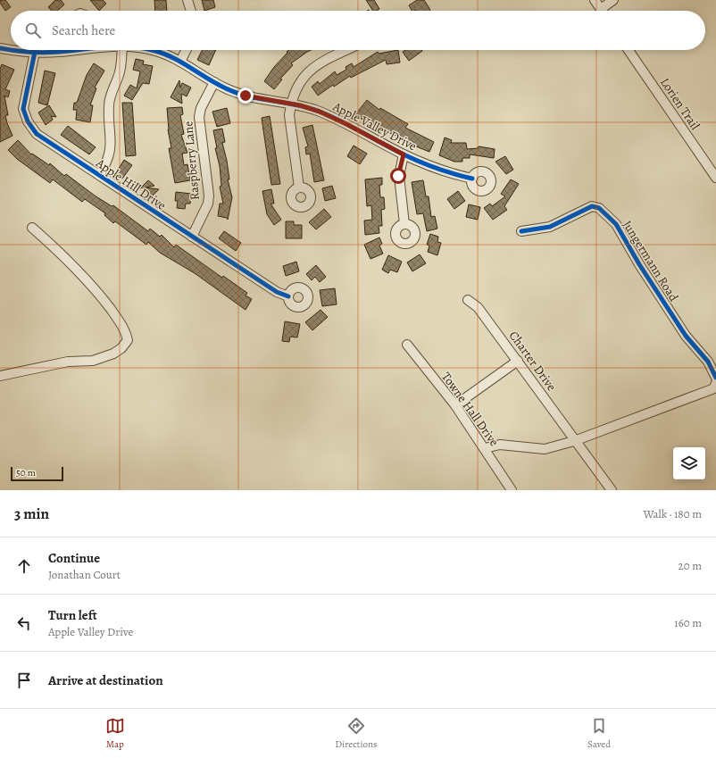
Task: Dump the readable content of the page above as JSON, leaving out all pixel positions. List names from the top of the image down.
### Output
{
  "streets": {
    "street": [
      "Lorien Trail",
      "Apple Valley Drive",
      "Raspberry Lane",
      "Apple Hill Drive",
      "Jungermann Road",
      "Charter Drive",
      "Towne Hall Drive"
    ]
  },
  "crossings": [
    ["Apple Valley Drive", "Raspberry Lane"],
    ["Apple Valley Drive", "Apple Hill Drive"],
    ["Raspberry Lane", "Apple Hill Drive"]
  ],
  "scale_bar": "50 m",
  "page": {
    "search": "Search here",
    "scale": "50 m",
    "heading": ["3 min", "Walk · 180 m"],
    "list": [
      ["Continue", "Jonathan Court", "20 m"],
      ["Turn left", "Apple Valley Drive", "160 m"],
      "Arrive at destination"
    ],
    "nav": ["Map", "Directions", "Saved"]
  }
}
